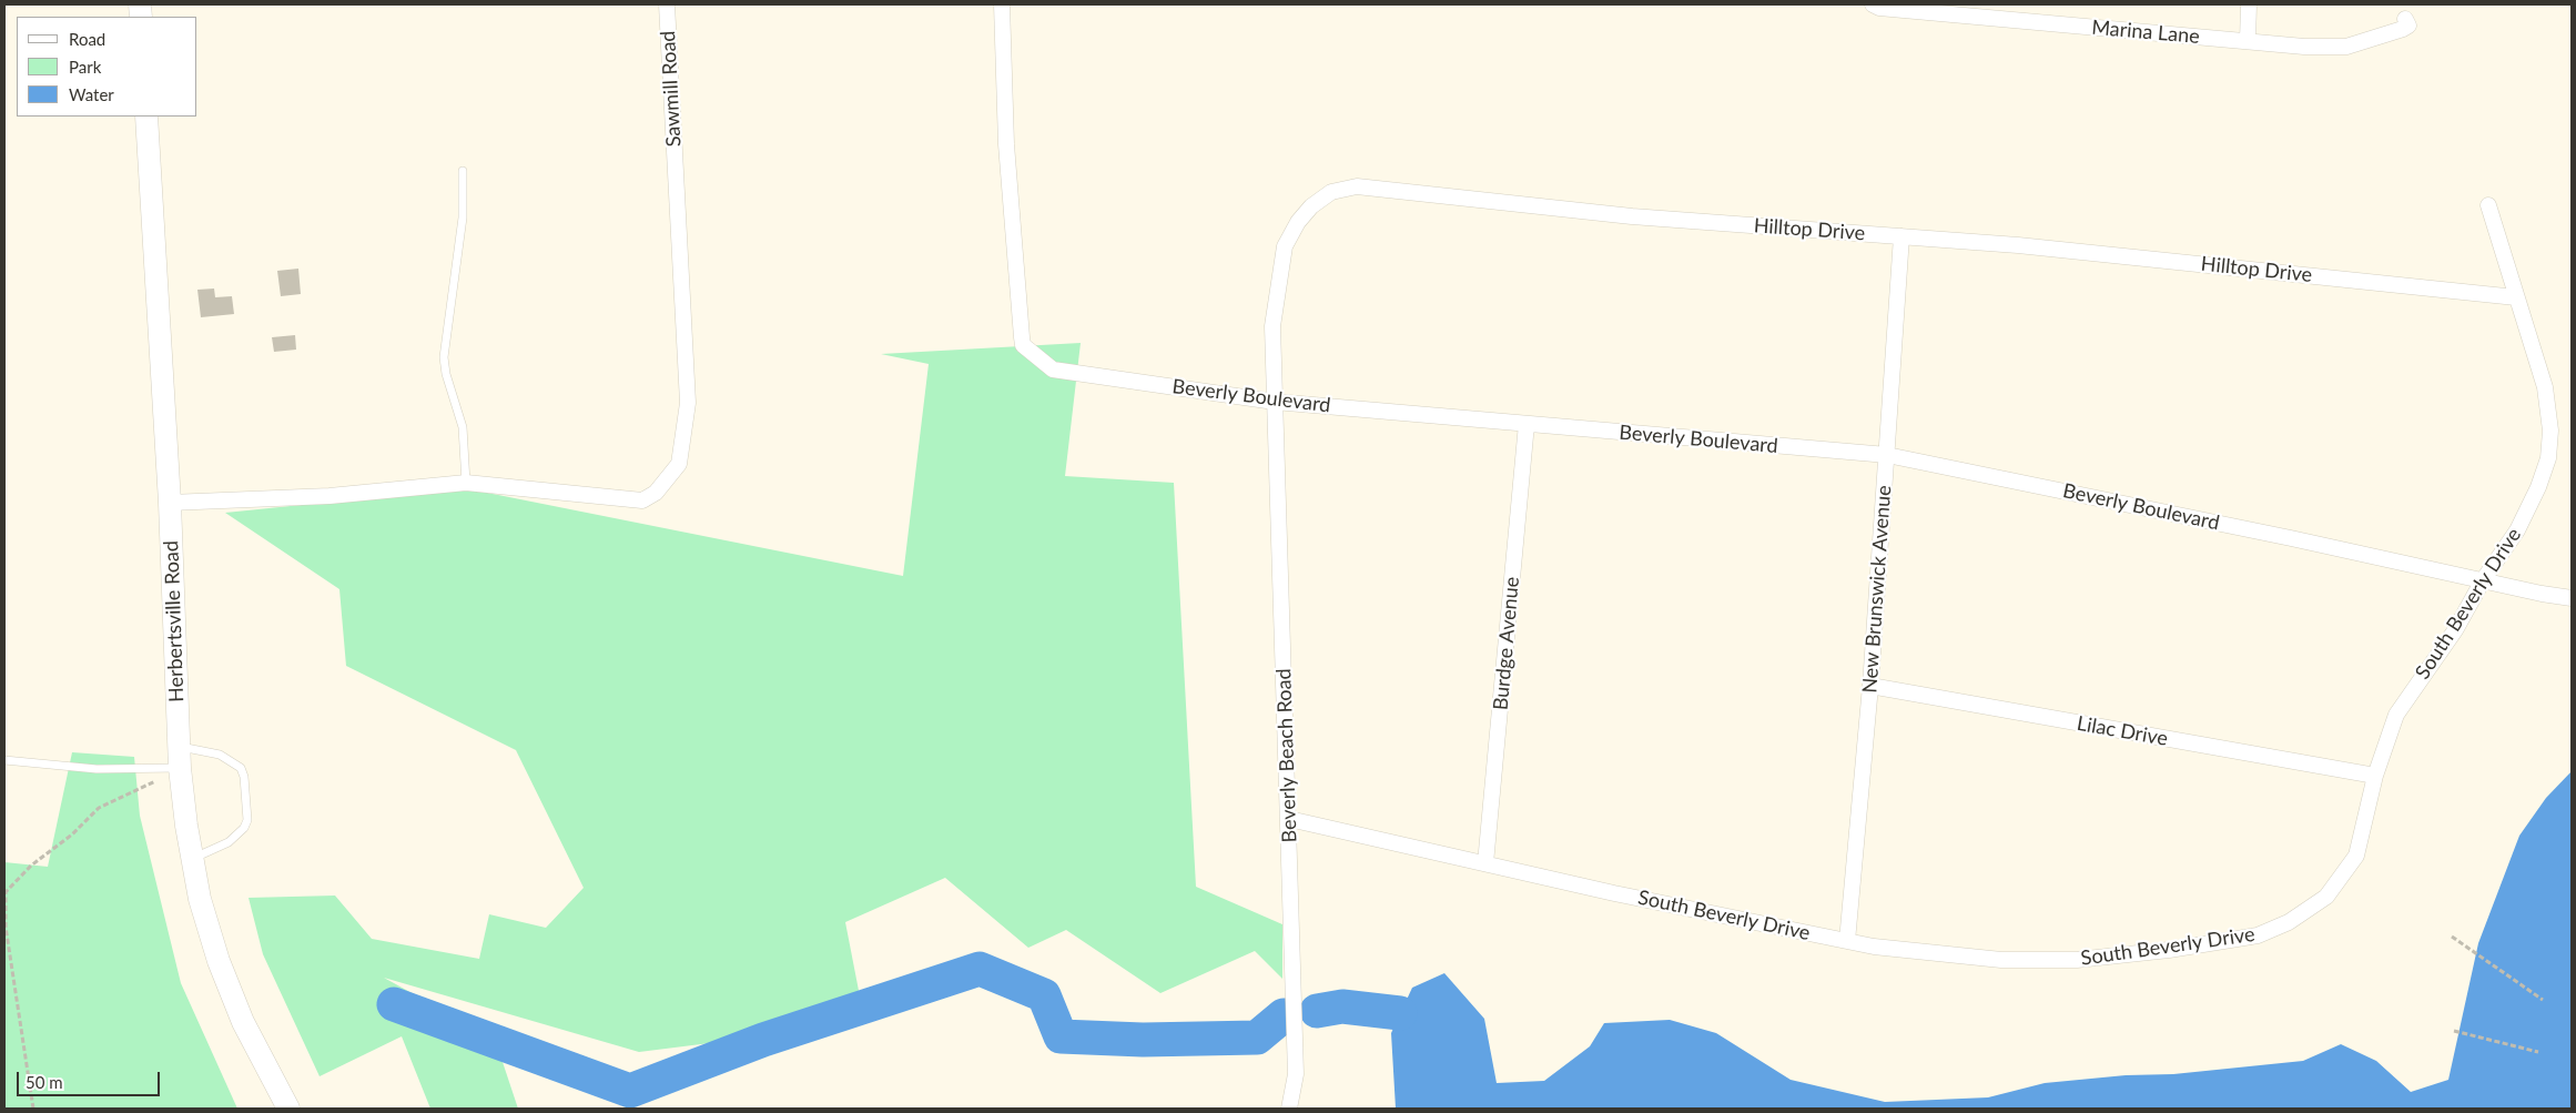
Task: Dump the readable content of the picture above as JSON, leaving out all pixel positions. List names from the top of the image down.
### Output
{
  "streets": {
    "main road": ["Herbertsville Road"],
    "street": [
      "Marina Lane",
      "Sawmill Road",
      "Hilltop Drive",
      "Beverly Boulevard",
      "New Brunswick Avenue",
      "South Beverly Drive",
      "Burdge Avenue",
      "Lilac Drive",
      "Beverly Beach Road"
    ]
  },
  "crossings": [
    ["Hilltop Drive", "Beverly Boulevard"],
    ["Hilltop Drive", "New Brunswick Avenue"],
    ["Hilltop Drive", "South Beverly Drive"],
    ["Hilltop Drive", "Beverly Beach Road"],
    ["Beverly Boulevard", "New Brunswick Avenue"],
    ["Beverly Boulevard", "South Beverly Drive"],
    ["Beverly Boulevard", "Burdge Avenue"],
    ["Beverly Boulevard", "Beverly Beach Road"],
    ["New Brunswick Avenue", "South Beverly Drive"],
    ["New Brunswick Avenue", "Lilac Drive"],
    ["South Beverly Drive", "Burdge Avenue"],
    ["South Beverly Drive", "Lilac Drive"],
    ["South Beverly Drive", "Beverly Beach Road"]
  ],
  "legend": ["Road", "Park", "Water"],
  "scale_bar": "50 m"
}
